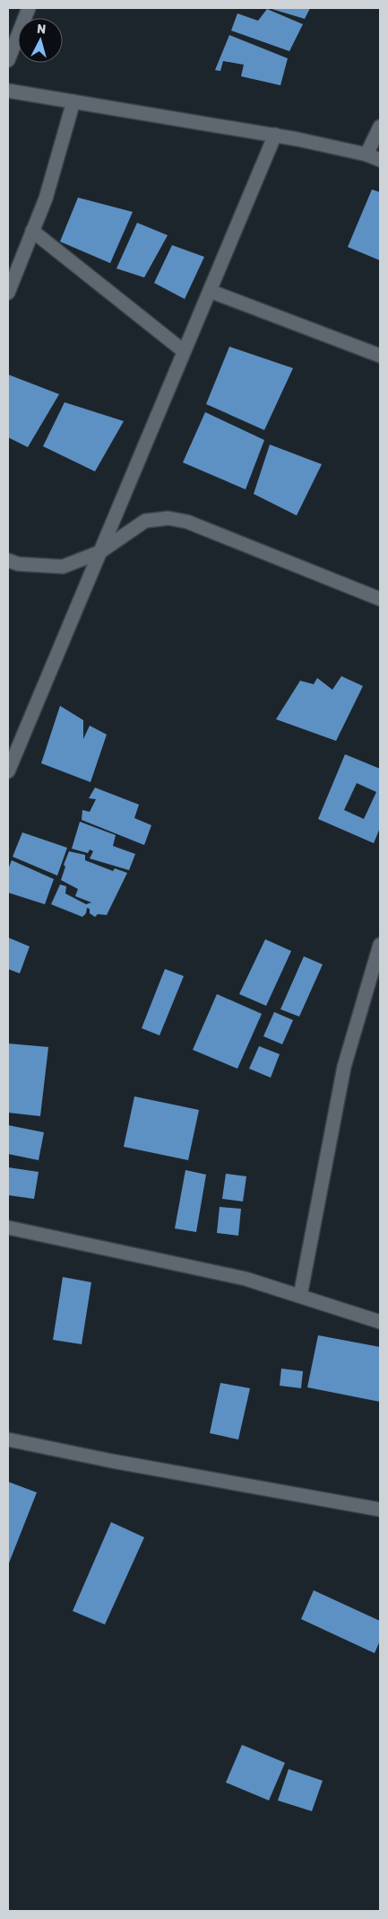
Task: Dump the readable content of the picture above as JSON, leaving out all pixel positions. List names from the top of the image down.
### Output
{
  "north": "top"
}
